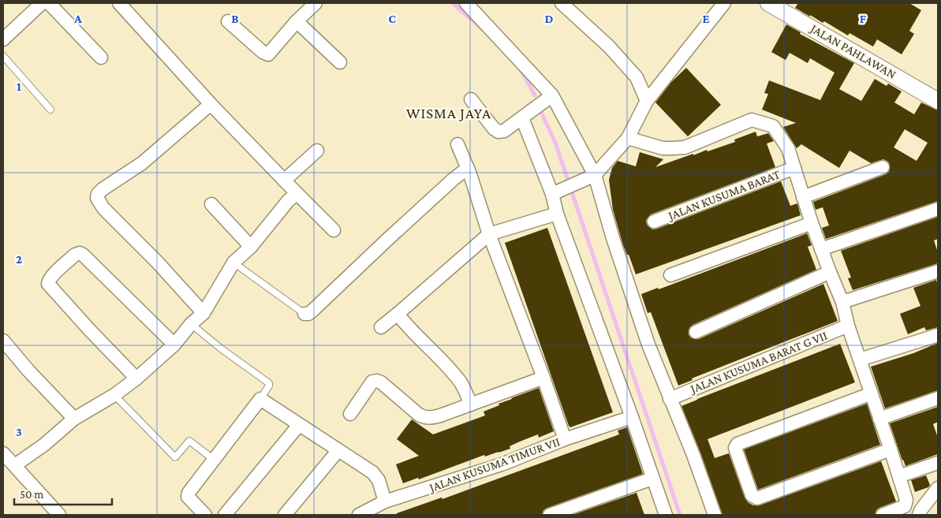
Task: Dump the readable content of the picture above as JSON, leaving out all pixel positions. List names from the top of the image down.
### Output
{
  "streets": {
    "street": [
      "JALAN PAHLAWAN",
      "JALAN KUSUMA BARAT",
      "JALAN KUSUMA BARAT G VII",
      "JALAN KUSUMA TIMUR VII"
    ]
  },
  "districts": ["WISMA JAYA"],
  "scale_bar": "50 m",
  "grid": {
    "columns": [
      "A",
      "B",
      "C",
      "D",
      "E",
      "F"
    ],
    "rows": ["1", "2", "3"]
  }
}
